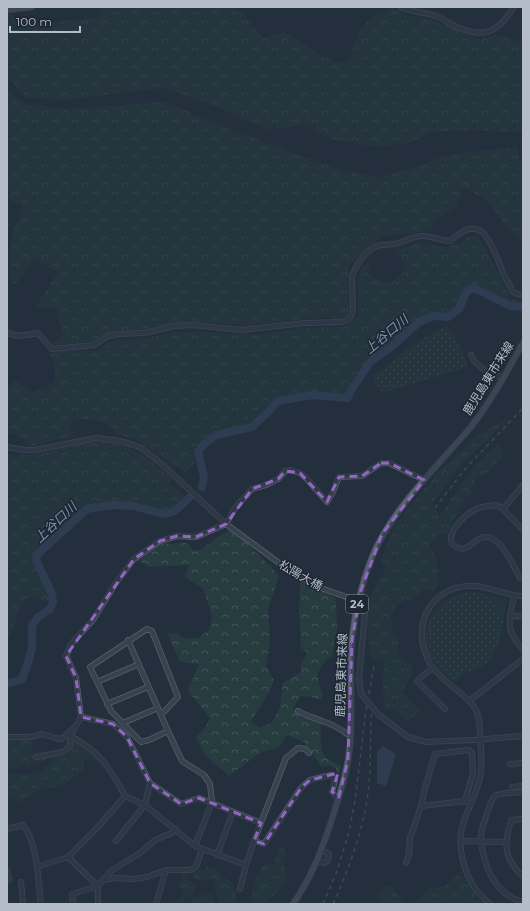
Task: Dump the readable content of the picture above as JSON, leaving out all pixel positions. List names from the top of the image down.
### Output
{
  "streets": {
    "main road": ["鹿児島東市来線", "24"],
    "street": ["松陽大橋"]
  },
  "crossings": [
    ["鹿児島東市来線", "松陽大橋"]
  ],
  "water": ["上谷口川"],
  "scale_bar": "100 m"
}
